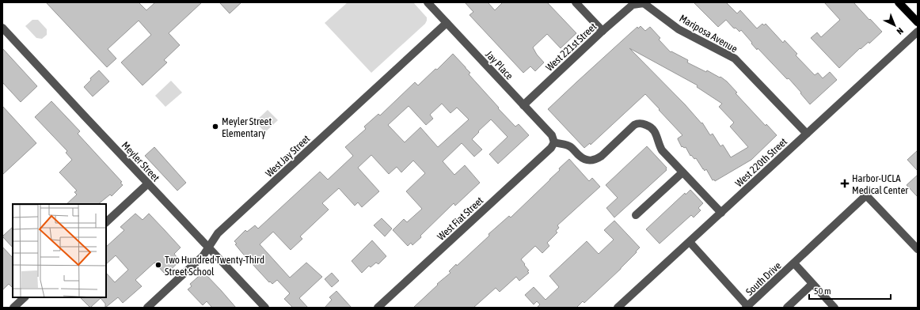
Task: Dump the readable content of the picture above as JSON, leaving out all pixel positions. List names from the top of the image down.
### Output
{
  "streets": {
    "street": [
      "Mariposa Avenue",
      "West 221st Street",
      "Jay Place",
      "West Jay Street",
      "Meyler Street",
      "West 220th Street",
      "West Fiat Street",
      "South Drive"
    ]
  },
  "crossings": [
    ["Mariposa Avenue", "West 221st Street"],
    ["Mariposa Avenue", "West 220th Street"],
    ["West 221st Street", "Jay Place"],
    ["Jay Place", "West Jay Street"],
    ["Jay Place", "West Fiat Street"],
    ["West Jay Street", "Meyler Street"]
  ],
  "places": {
    "other": ["Meyler Street Elementary", "Two Hundred Twenty-Third Street School"],
    "health": ["Harbor-UCLA Medical Center"]
  },
  "scale_bar": "50 m",
  "north": "bottom right"
}
